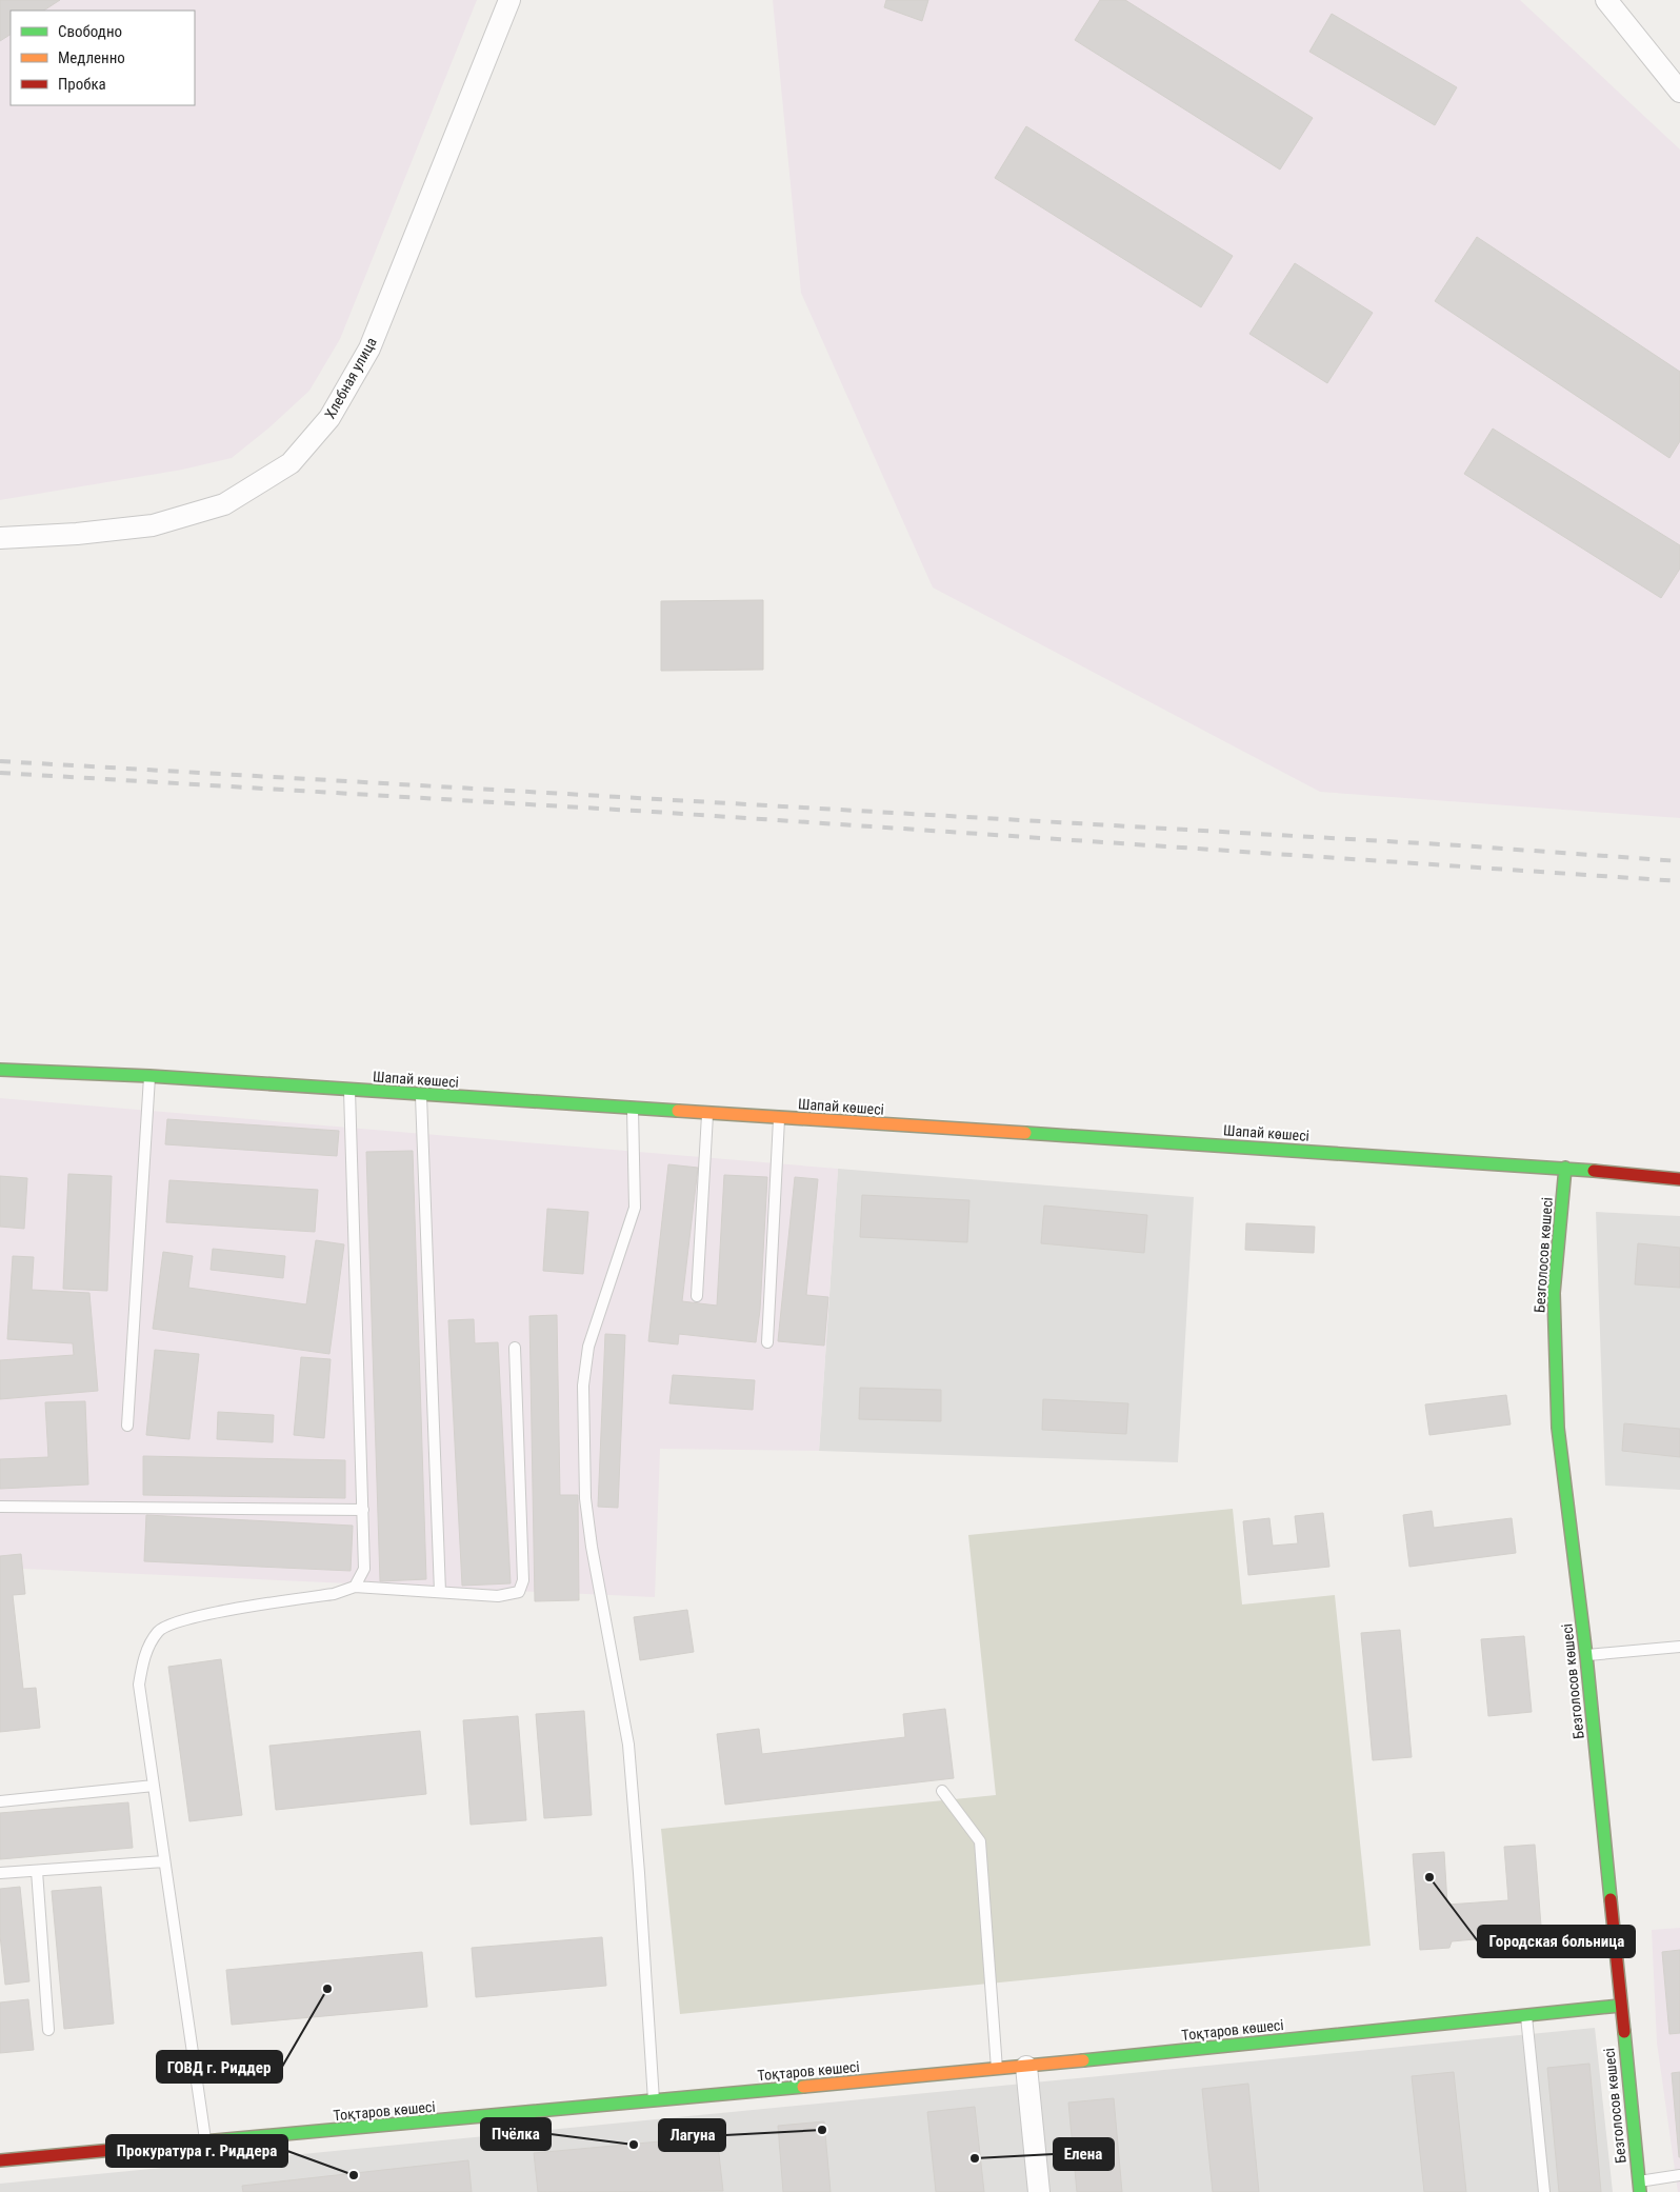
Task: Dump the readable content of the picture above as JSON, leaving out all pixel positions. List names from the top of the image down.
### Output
{
  "streets": {
    "street": [
      "Хлебная улица",
      "Шапай көшесі",
      "Безголосов көшесі",
      "Тоқтаров көшесі"
    ]
  },
  "crossings": [
    ["Шапай көшесі", "Безголосов көшесі"],
    ["Безголосов көшесі", "Тоқтаров көшесі"]
  ],
  "places": [
    "Городская больница",
    "ГОВД г. Риддер",
    "Лагуна",
    "Пчёлка",
    "Елена",
    "Прокуратура г. Риддера"
  ],
  "legend": ["Свободно", "Медленно", "Пробка"]
}
